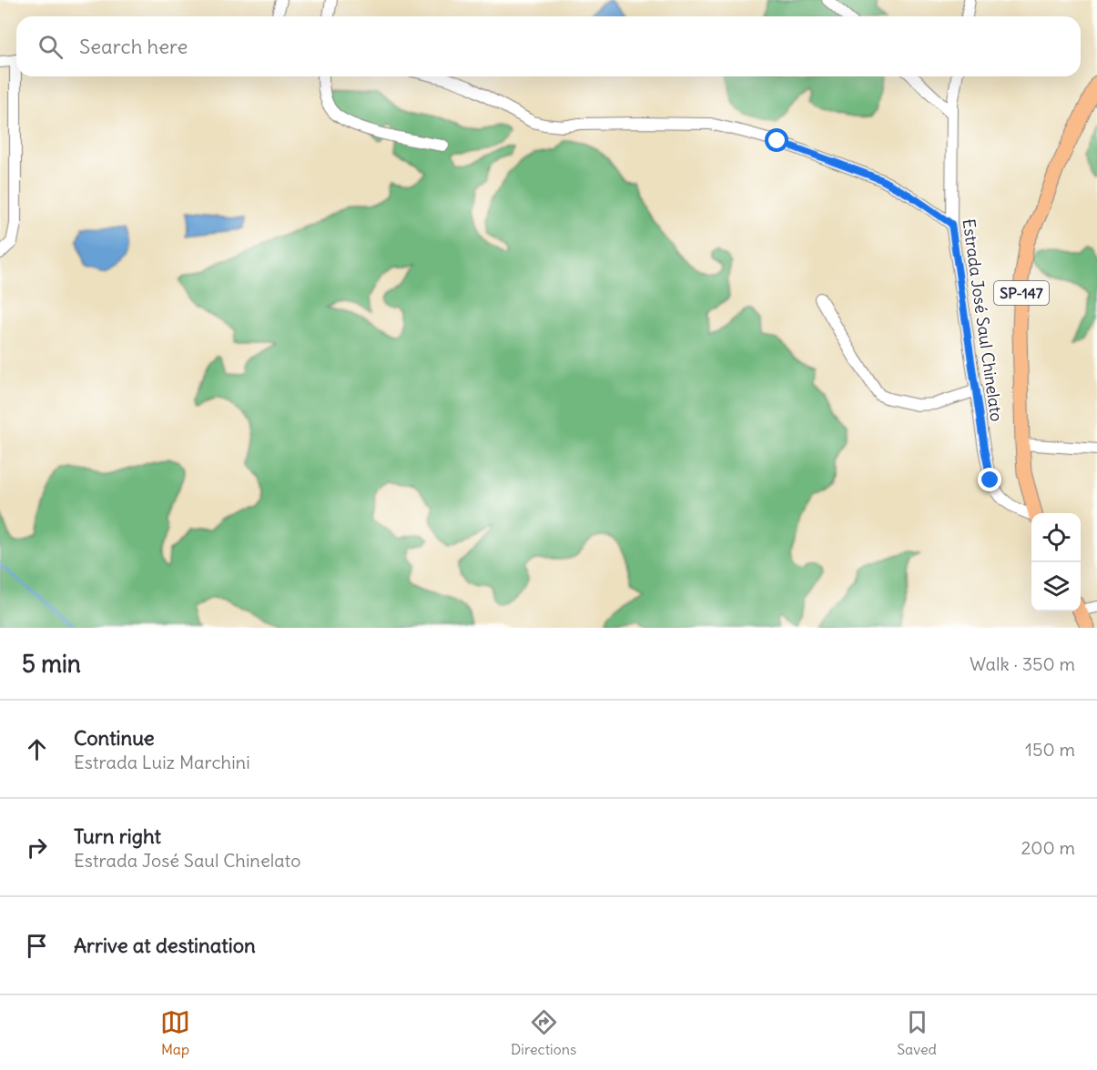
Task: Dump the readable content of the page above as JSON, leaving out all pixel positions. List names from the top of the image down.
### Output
{
  "streets": {
    "main road": ["SP-147"],
    "street": ["Estrada José Saul Chinelato"]
  },
  "page": {
    "search": "Search here",
    "heading": ["5 min", "Walk · 350 m"],
    "list": [
      ["Continue", "Estrada Luiz Marchini", "150 m"],
      ["Turn right", "Estrada José Saul Chinelato", "200 m"],
      "Arrive at destination"
    ],
    "nav": ["Map", "Directions", "Saved"]
  }
}
